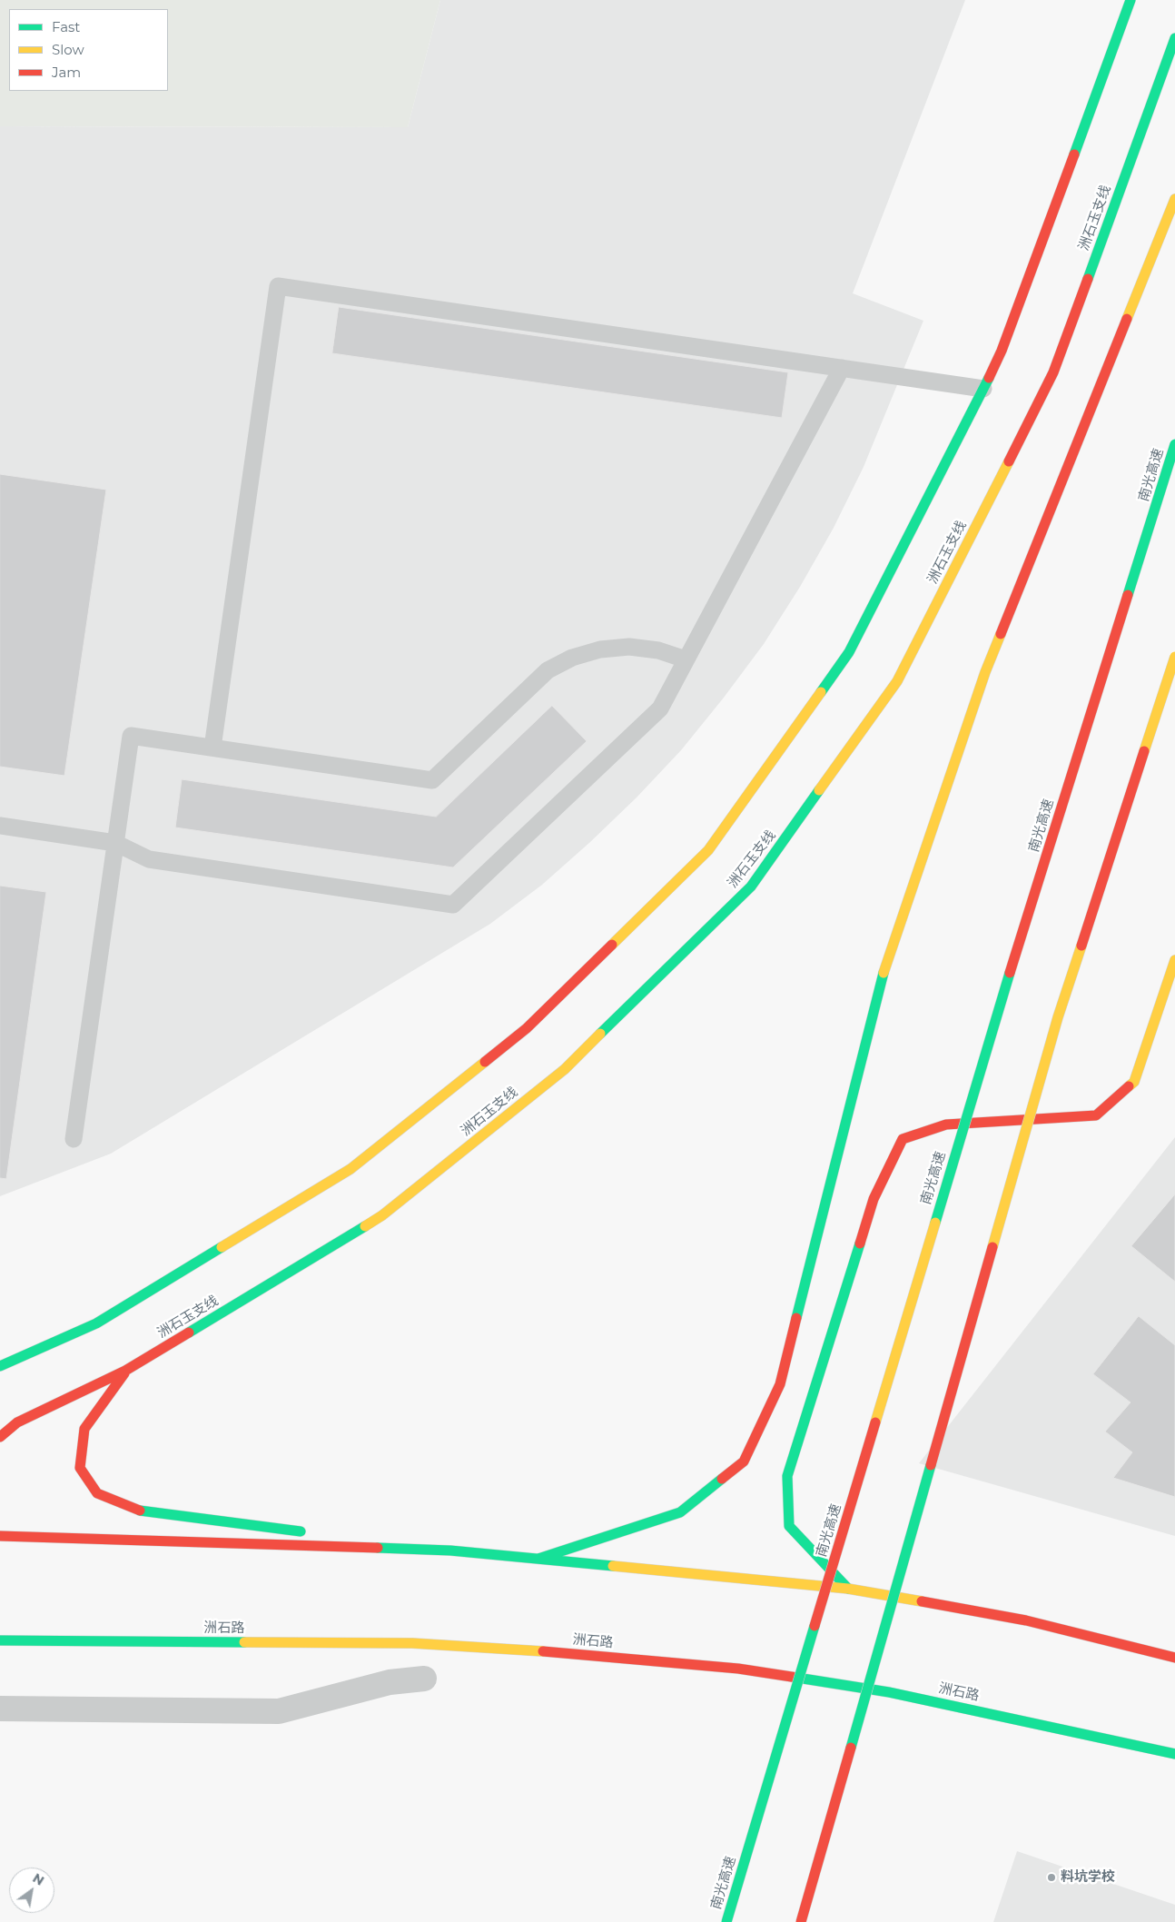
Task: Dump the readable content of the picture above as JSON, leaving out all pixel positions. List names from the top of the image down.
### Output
{
  "streets": {
    "main road": ["洲石玉支线", "南光高速", "洲石路"]
  },
  "places": ["料坑学校"],
  "legend": ["Fast", "Slow", "Jam"],
  "north": "top right"
}
